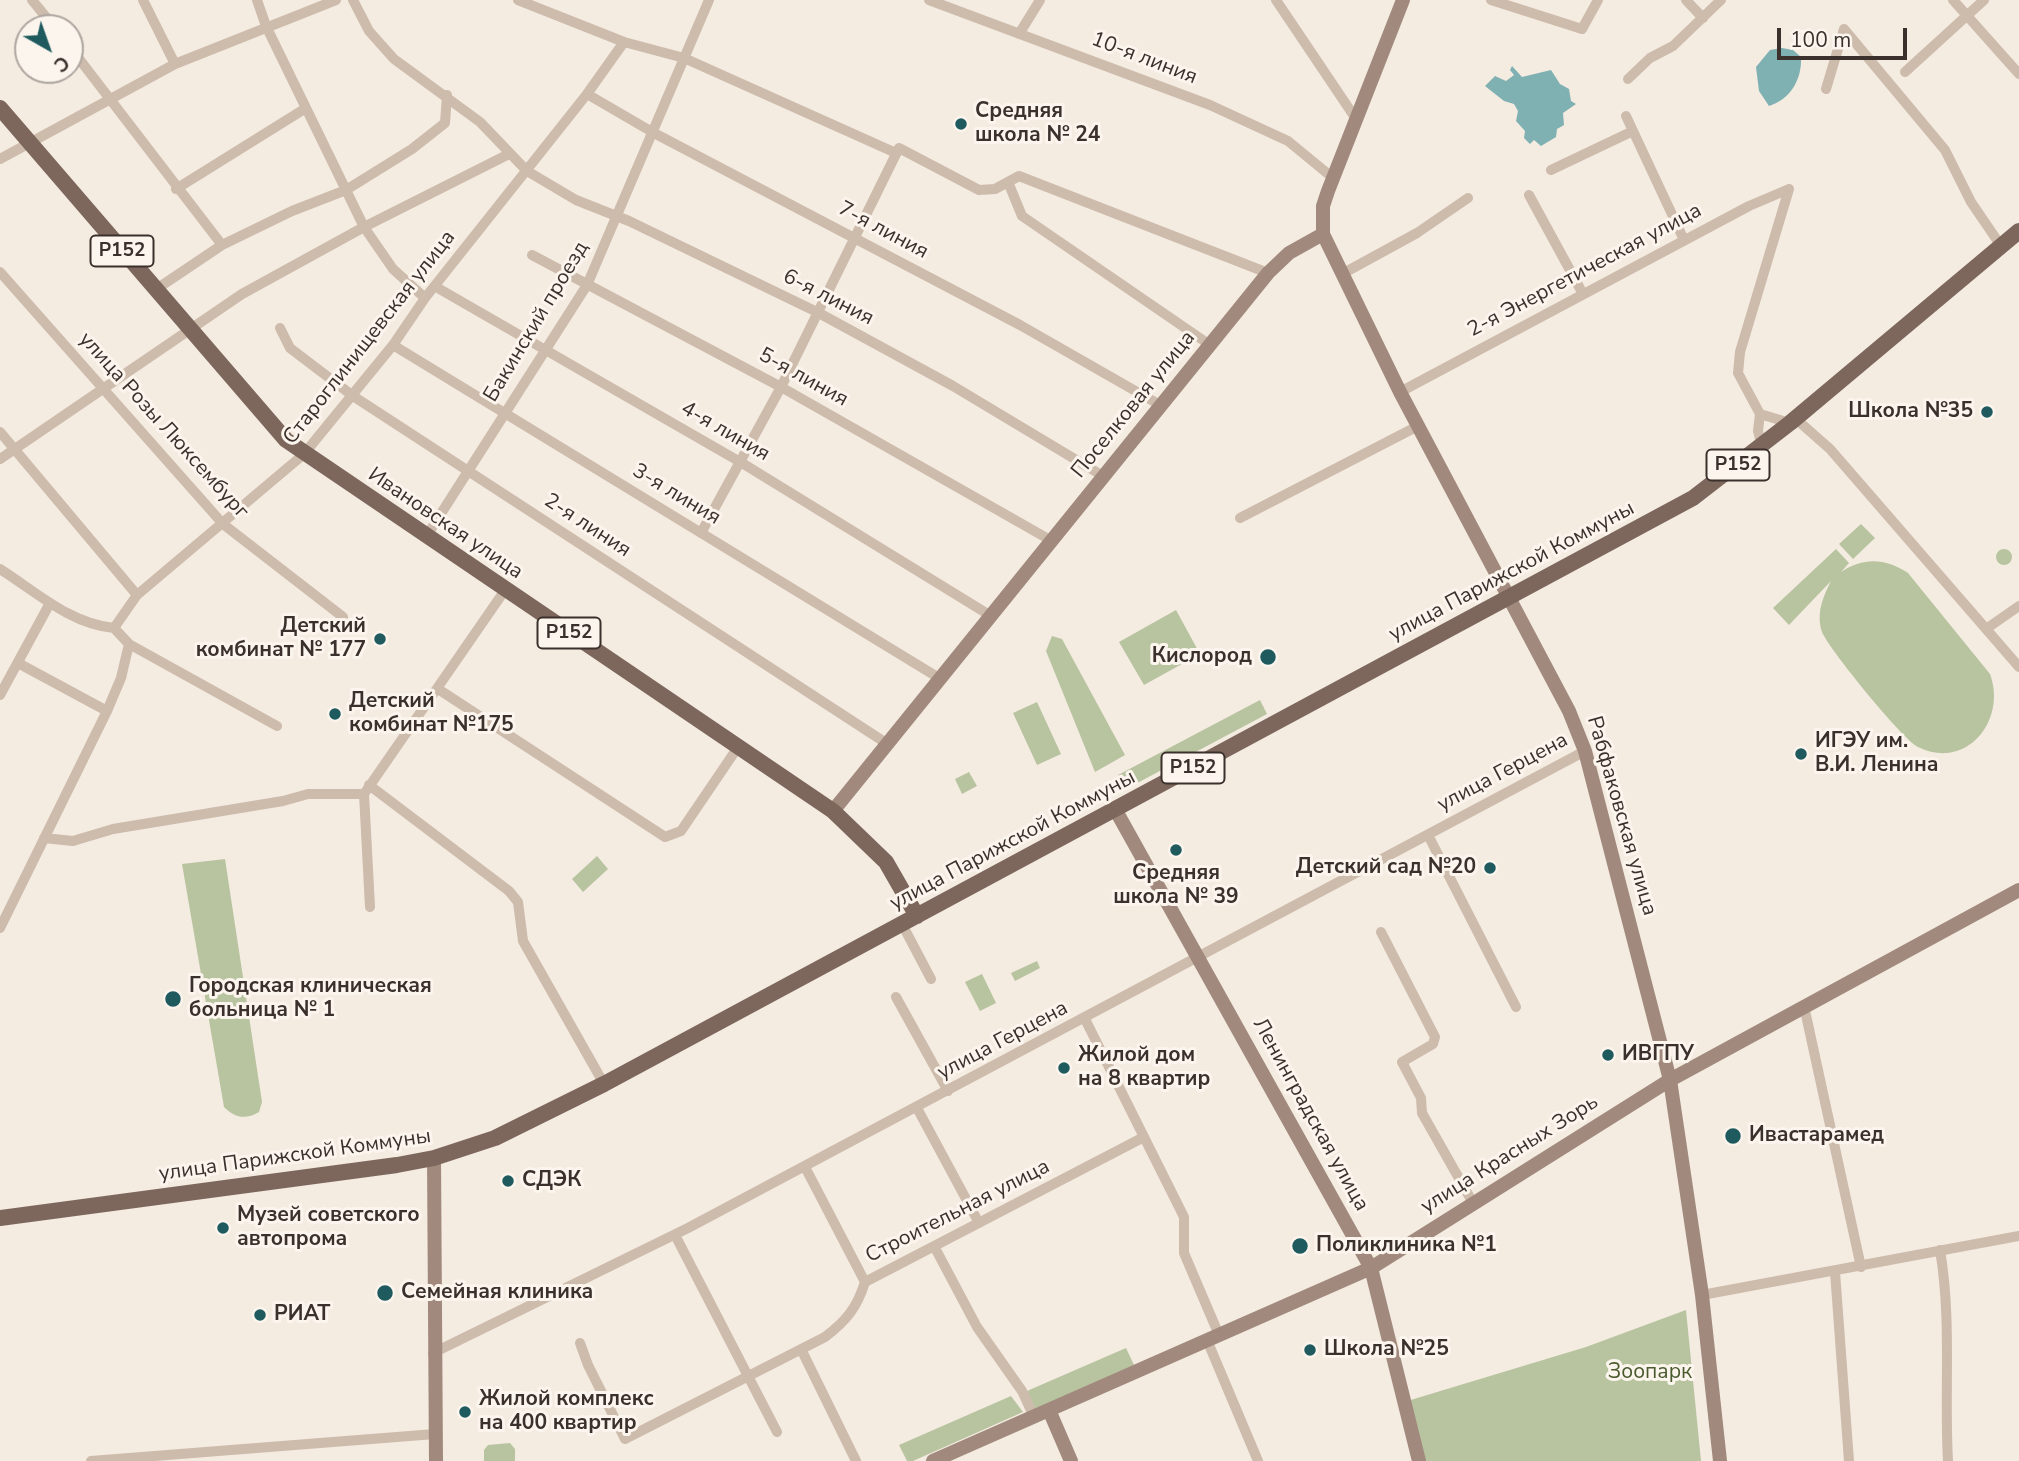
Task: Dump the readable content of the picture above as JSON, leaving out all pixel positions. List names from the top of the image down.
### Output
{
  "streets": {
    "main road": ["Р152", "Ивановская улица", "улица Парижской Коммуны"],
    "street": [
      "10-я линия",
      "7-я линия",
      "2-я Энергетическая улица",
      "6-я линия",
      "Бакинский проезд",
      "Староглинищевская улица",
      "5-я линия",
      "Поселковая улица",
      "улица Розы Люксембург",
      "4-я линия",
      "3-я линия",
      "2-я линия",
      "улица Герцена",
      "Рабфаковская улица",
      "Ленинградская улица",
      "улица Красных Зорь",
      "Строительная улица"
    ]
  },
  "crossings": [
    ["7-я линия", "Бакинский проезд"],
    ["7-я линия", "Староглинищевская улица"],
    ["7-я линия", "Поселковая улица"],
    ["2-я Энергетическая улица", "Рабфаковская улица"],
    ["6-я линия", "Бакинский проезд"],
    ["6-я линия", "Староглинищевская улица"],
    ["6-я линия", "Поселковая улица"],
    ["Бакинский проезд", "5-я линия"],
    ["Бакинский проезд", "4-я линия"],
    ["Бакинский проезд", "3-я линия"],
    ["Бакинский проезд", "Ивановская улица"],
    ["Бакинский проезд", "2-я линия"],
    ["Староглинищевская улица", "улица Розы Люксембург"],
    ["Староглинищевская улица", "4-я линия"],
    ["Староглинищевская улица", "3-я линия"],
    ["Староглинищевская улица", "Ивановская улица"],
    ["Староглинищевская улица", "2-я линия"],
    ["5-я линия", "Поселковая улица"],
    ["Поселковая улица", "4-я линия"],
    ["Поселковая улица", "3-я линия"],
    ["Поселковая улица", "Ивановская улица"],
    ["Поселковая улица", "2-я линия"],
    ["Поселковая улица", "Рабфаковская улица"],
    ["Ивановская улица", "улица Парижской Коммуны"],
    ["улица Парижской Коммуны", "Рабфаковская улица"],
    ["улица Парижской Коммуны", "Ленинградская улица"],
    ["улица Герцена", "Рабфаковская улица"],
    ["улица Герцена", "Ленинградская улица"],
    ["Рабфаковская улица", "улица Красных Зорь"],
    ["Ленинградская улица", "улица Красных Зорь"]
  ],
  "parks": ["Зоопарк"],
  "places": [
    "Средняя школа № 24",
    "Школа №35",
    "Детский комбинат № 177",
    "Кислород",
    "Детский комбинат №175",
    "ИГЭУ им. В.И. Ленина",
    "Средняя школа № 39",
    "Детский сад №20",
    "Городская клиническая больница № 1",
    "ИВГПУ",
    "Жилой дом на 8 квартир",
    "Ивастарамед",
    "СДЭК",
    "Музей советского автопрома",
    "Поликлиника №1",
    "Семейная клиника",
    "РИАТ",
    "Школа №25",
    "Жилой комплекс на 400 квартир"
  ],
  "scale_bar": "100 m",
  "north": "bottom right"
}
